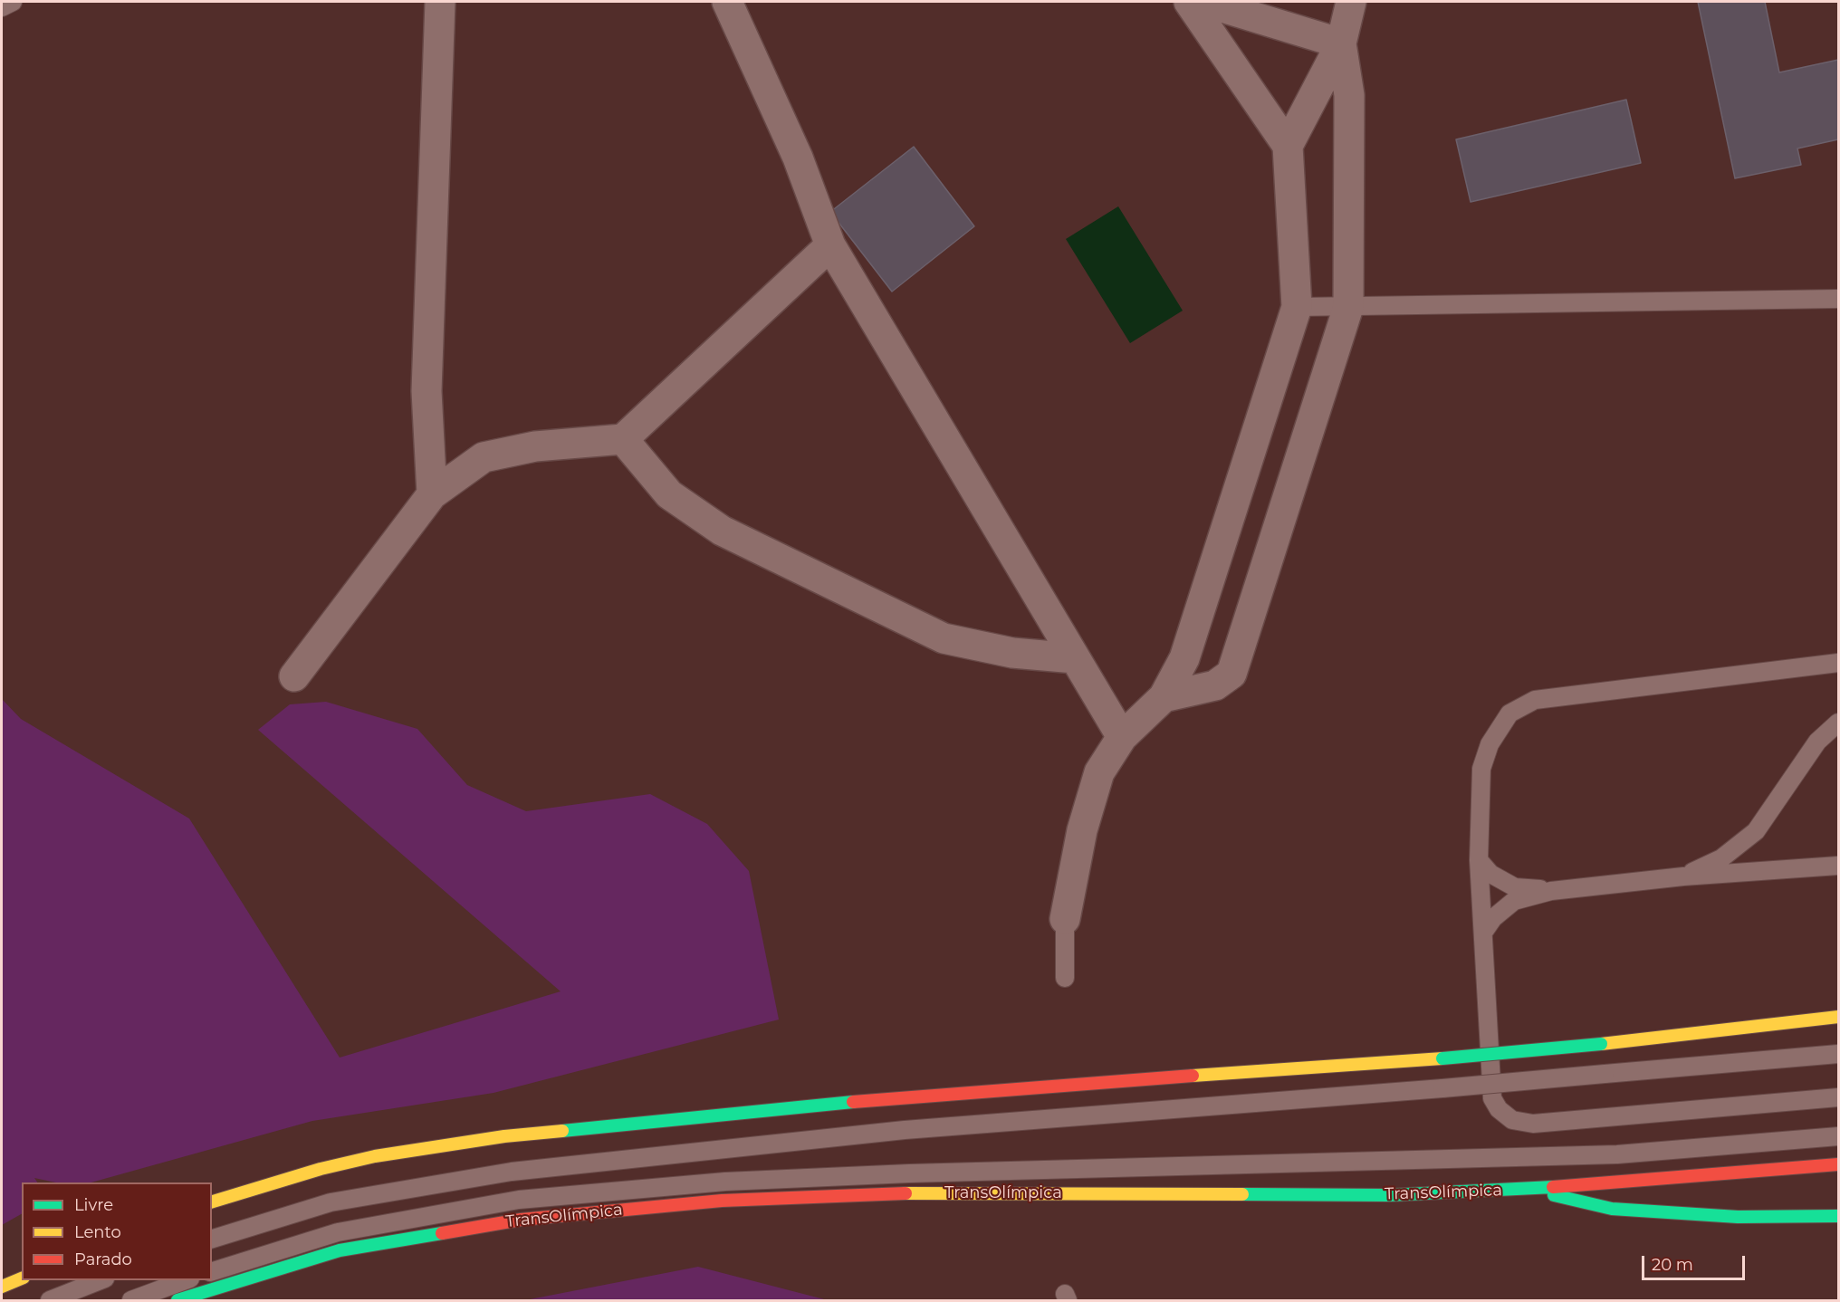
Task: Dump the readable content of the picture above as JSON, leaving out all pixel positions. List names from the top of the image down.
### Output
{
  "streets": {
    "highway": ["TransOlímpica"]
  },
  "legend": ["Livre", "Lento", "Parado"],
  "scale_bar": "20 m"
}
